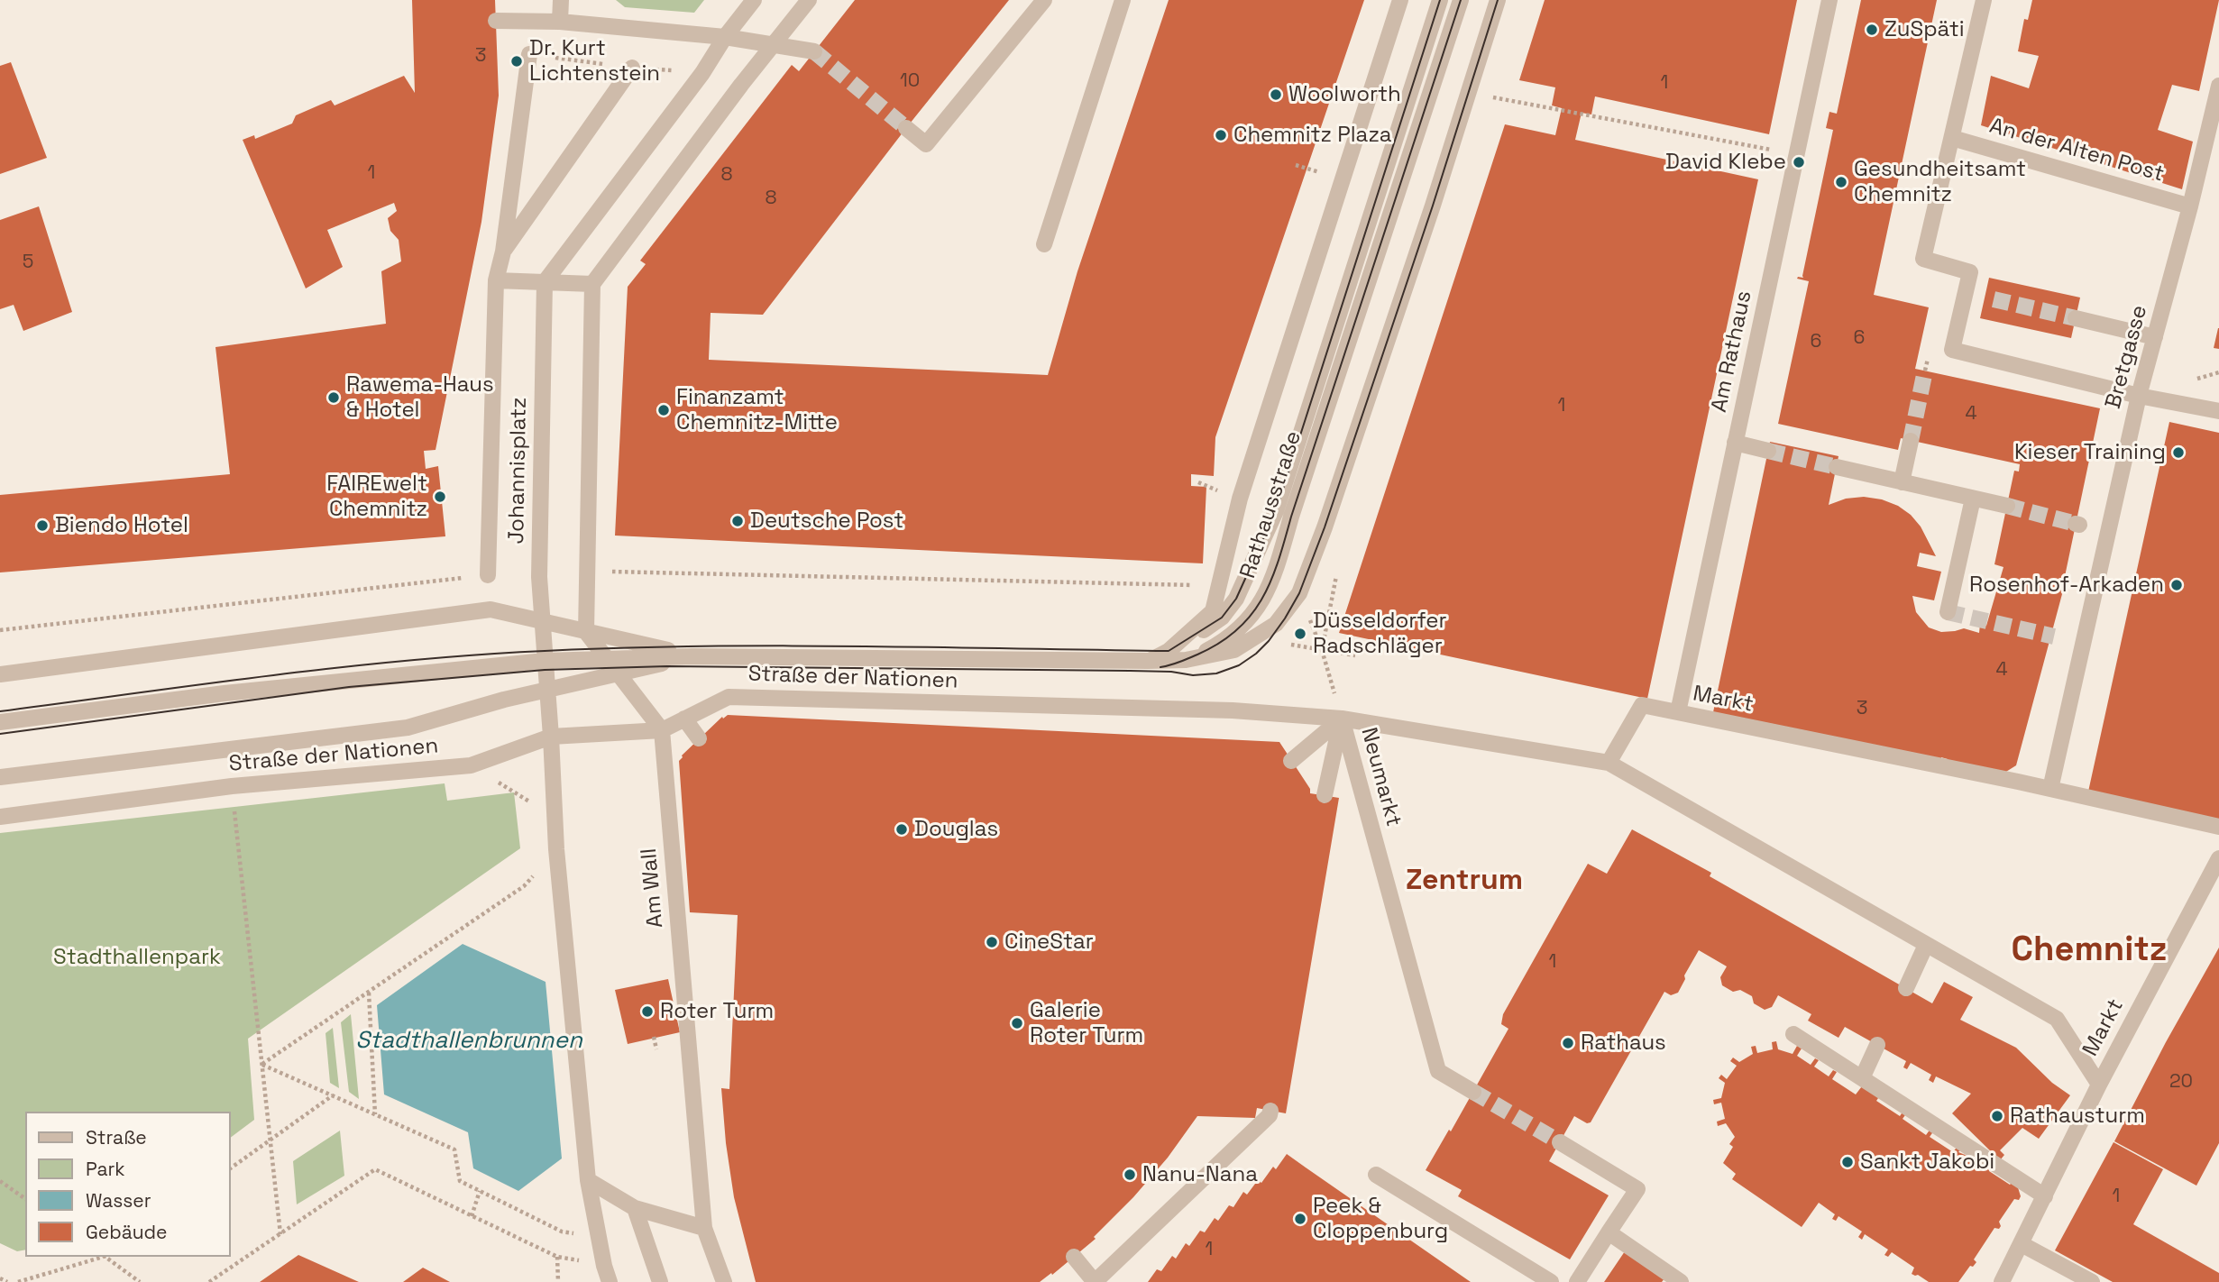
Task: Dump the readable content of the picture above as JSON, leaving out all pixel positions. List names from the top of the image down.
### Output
{
  "streets": {
    "street": [
      "An der Alten Post",
      "Am Rathaus",
      "Bretgasse",
      "Johannisplatz",
      "Rathausstraße",
      "Straße der Nationen",
      "Markt",
      "Neumarkt",
      "Am Wall"
    ]
  },
  "crossings": [
    ["An der Alten Post", "Bretgasse"],
    ["Am Rathaus", "Markt"],
    ["Bretgasse", "Markt"],
    ["Johannisplatz", "Straße der Nationen"],
    ["Rathausstraße", "Straße der Nationen"],
    ["Straße der Nationen", "Neumarkt"],
    ["Straße der Nationen", "Am Wall"],
    ["Markt", "Neumarkt"]
  ],
  "districts": ["Zentrum", "Chemnitz"],
  "water": ["Stadthallenbrunnen"],
  "parks": ["Stadthallenpark"],
  "places": [
    "ZuSpäti",
    "Dr. Kurt Lichtenstein",
    "Woolworth",
    "Chemnitz Plaza",
    "David Klebe",
    "Gesundheitsamt Chemnitz",
    "Rawema-Haus & Hotel",
    "Finanzamt Chemnitz-Mitte",
    "Kieser Training",
    "FAIREwelt Chemnitz",
    "Deutsche Post",
    "Biendo Hotel",
    "Rosenhof-Arkaden",
    "Düsseldorfer Radschläger",
    "Douglas",
    "CineStar",
    "Roter Turm",
    "Galerie Roter Turm",
    "Rathaus",
    "Rathausturm",
    "Sankt Jakobi",
    "Nanu-Nana",
    "Peek & Cloppenburg"
  ],
  "house_numbers": [
    "3",
    "10",
    "1",
    "1",
    "8",
    "8",
    "5",
    "6",
    "6",
    "1",
    "4",
    "4",
    "3",
    "1",
    "20",
    "1",
    "1"
  ],
  "legend": [
    "Straße",
    "Park",
    "Wasser",
    "Gebäude"
  ]
}
